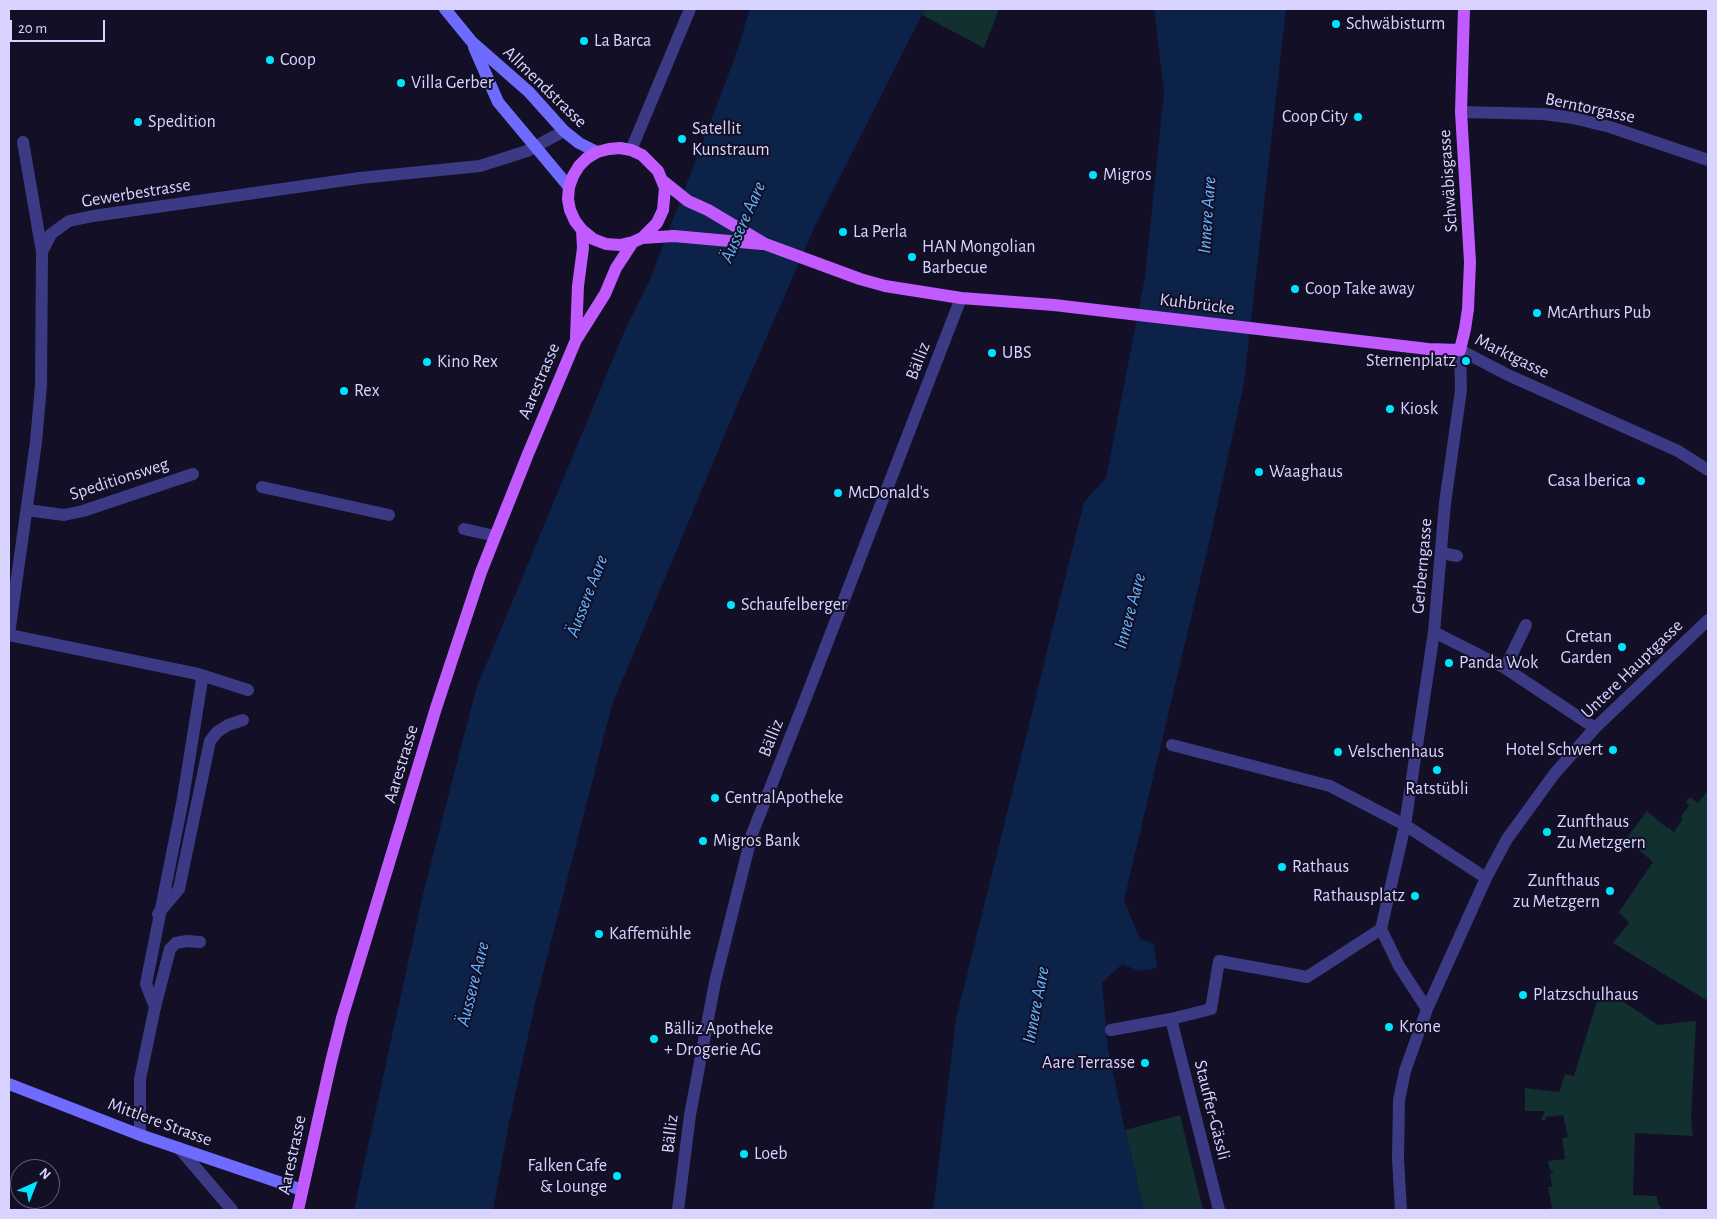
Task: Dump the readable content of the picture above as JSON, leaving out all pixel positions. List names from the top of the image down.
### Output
{
  "streets": {
    "main road": [
      "Allmendstrasse",
      "Schwäbisgasse",
      "Kuhbrücke",
      "Marktgasse",
      "Aarestrasse",
      "Mittlere Strasse"
    ],
    "street": [
      "Berntorgasse",
      "Gewerbestrasse",
      "Bälliz",
      "Speditionsweg",
      "Gerberngasse",
      "Untere Hauptgasse",
      "Stauffer-Gässli"
    ]
  },
  "crossings": [
    ["Allmendstrasse", "Gewerbestrasse"],
    ["Allmendstrasse", "Aarestrasse"],
    ["Berntorgasse", "Schwäbisgasse"],
    ["Schwäbisgasse", "Marktgasse"],
    ["Schwäbisgasse", "Gerberngasse"],
    ["Kuhbrücke", "Marktgasse"],
    ["Kuhbrücke", "Bälliz"],
    ["Marktgasse", "Gerberngasse"],
    ["Aarestrasse", "Mittlere Strasse"]
  ],
  "water": ["Innere Aare", "Äussere Aare"],
  "places": [
    "Schwäbisturm",
    "La Barca",
    "Coop",
    "Villa Gerber",
    "Coop City",
    "Spedition",
    "Satellit Kunstraum",
    "Migros",
    "La Perla",
    "HAN Mongolian Barbecue",
    "Coop Take away",
    "McArthurs Pub",
    "UBS",
    "Sternenplatz",
    "Kino Rex",
    "Rex",
    "Kiosk",
    "Waaghaus",
    "Casa Iberica",
    "McDonald's",
    "Schaufelberger",
    "Cretan Garden",
    "Panda Wok",
    "Hotel Schwert",
    "Velschenhaus",
    "Ratstübli",
    "CentralApotheke",
    "Zunfthaus Zu Metzgern",
    "Migros Bank",
    "Rathaus",
    "Zunfthaus zu Metzgern",
    "Rathausplatz",
    "Kaffemühle",
    "Platzschulhaus",
    "Krone",
    "Bälliz Apotheke + Drogerie AG",
    "Aare Terrasse",
    "Loeb",
    "Falken Cafe & Lounge"
  ],
  "scale_bar": "20 m",
  "north": "top right"
}
